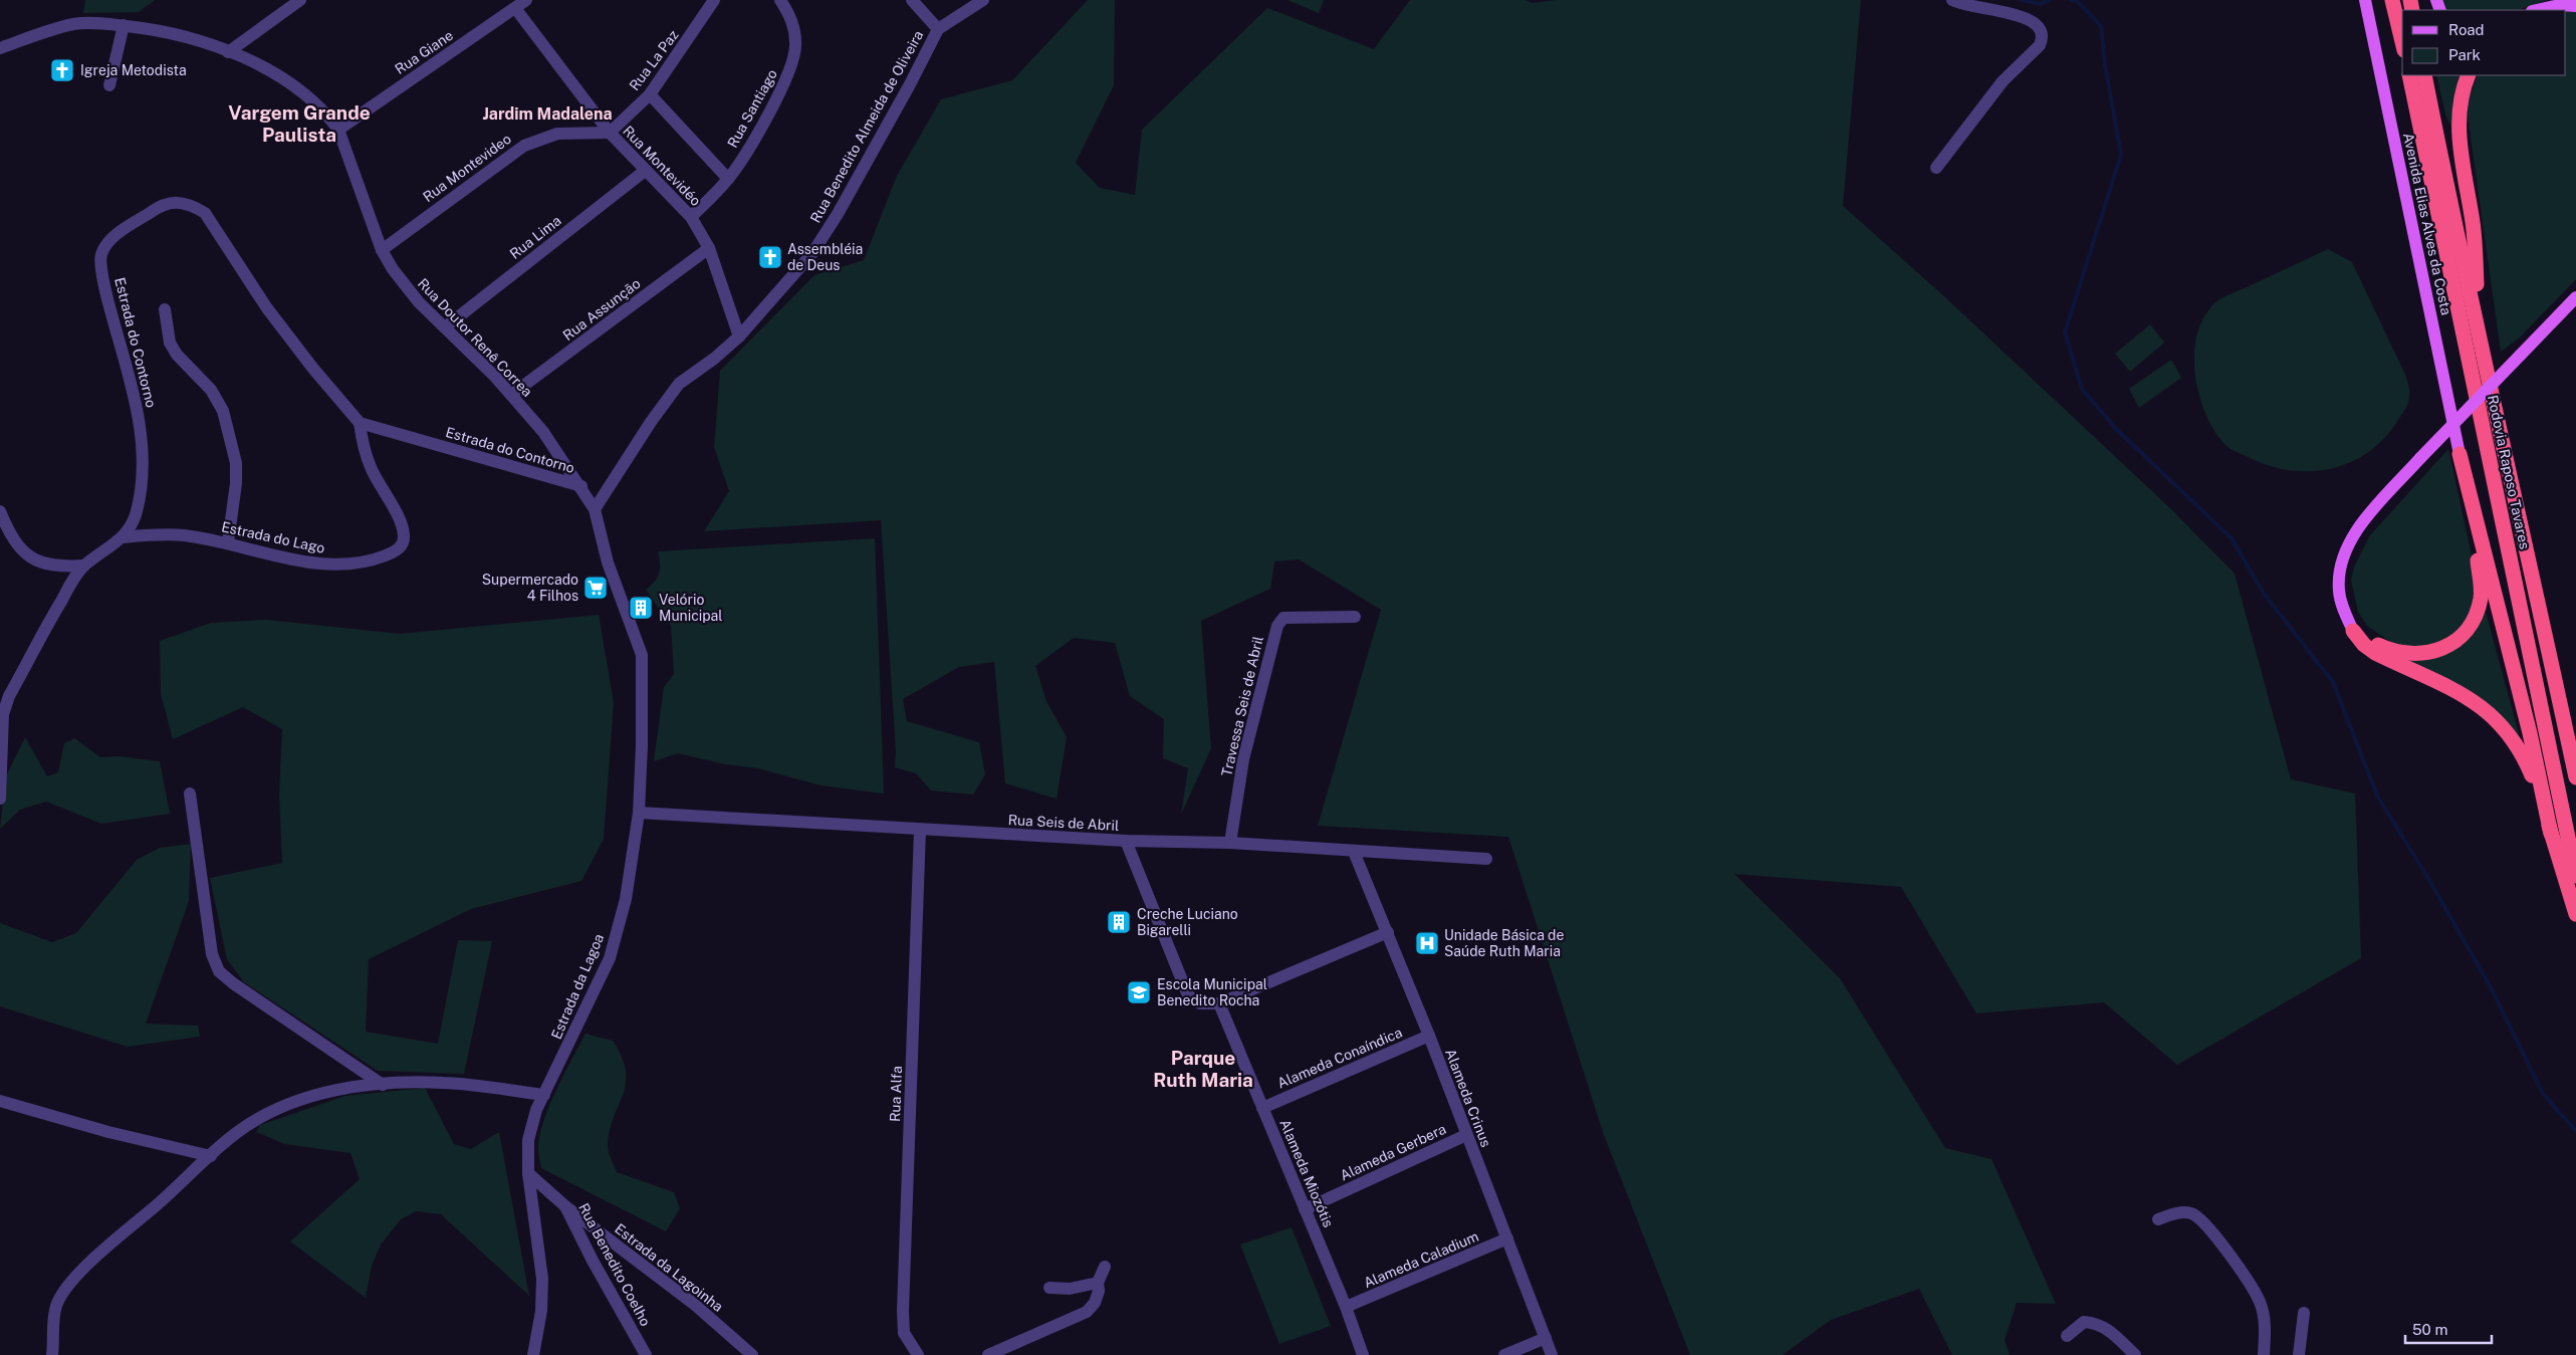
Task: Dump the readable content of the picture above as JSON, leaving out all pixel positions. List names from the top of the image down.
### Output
{
  "streets": {
    "highway": ["Rodovia Raposo Tavares"],
    "main road": ["Avenida Elias Alves da Costa"],
    "street": [
      "Rua Giane",
      "Rua La Paz",
      "Rua Santiago",
      "Rua Benedito Almeida de Oliveira",
      "Rua Montevidéo",
      "Rua Montevideo",
      "Rua Lima",
      "Rua Assunção",
      "Rua Doutor Renê Correa",
      "Estrada do Contorno",
      "Estrada do Lago",
      "Travessa Seis de Abril",
      "Rua Seis de Abril",
      "Estrada da Lagoa",
      "Alameda Conaíndica",
      "Rua Alfa",
      "Alameda Crinus",
      "Alameda Gerbera",
      "Alameda Miozótis",
      "Alameda Caladium",
      "Rua Benedito Coelho",
      "Estrada da Lagoinha"
    ]
  },
  "crossings": [
    ["Rua Giane", "Rua Montevidéo"],
    ["Rua Giane", "Rua Doutor Renê Correa"],
    ["Rua La Paz", "Rua Montevidéo"],
    ["Rua La Paz", "Rua Montevideo"],
    ["Rua Santiago", "Rua Montevidéo"],
    ["Rua Benedito Almeida de Oliveira", "Rua Montevidéo"],
    ["Rua Benedito Almeida de Oliveira", "Rua Doutor Renê Correa"],
    ["Rua Benedito Almeida de Oliveira", "Estrada da Lagoa"],
    ["Rua Montevidéo", "Rua Montevideo"],
    ["Rua Montevidéo", "Rua Lima"],
    ["Rua Montevidéo", "Rua Assunção"],
    ["Rua Montevideo", "Rua Doutor Renê Correa"],
    ["Rua Lima", "Rua Doutor Renê Correa"],
    ["Rua Assunção", "Rua Doutor Renê Correa"],
    ["Rua Doutor Renê Correa", "Estrada do Contorno"],
    ["Rua Doutor Renê Correa", "Estrada da Lagoa"],
    ["Estrada do Contorno", "Estrada do Lago"],
    ["Travessa Seis de Abril", "Rua Seis de Abril"],
    ["Rua Seis de Abril", "Estrada da Lagoa"],
    ["Rua Seis de Abril", "Rua Alfa"],
    ["Rua Seis de Abril", "Alameda Crinus"],
    ["Estrada da Lagoa", "Rua Benedito Coelho"],
    ["Alameda Conaíndica", "Alameda Crinus"],
    ["Alameda Conaíndica", "Alameda Miozótis"],
    ["Alameda Crinus", "Alameda Gerbera"],
    ["Alameda Crinus", "Alameda Caladium"],
    ["Alameda Gerbera", "Alameda Miozótis"],
    ["Alameda Miozótis", "Alameda Caladium"],
    ["Rua Benedito Coelho", "Estrada da Lagoinha"]
  ],
  "districts": ["Vargem Grande Paulista", "Jardim Madalena", "Parque Ruth Maria"],
  "places": {
    "church": ["Igreja Metodista", "Assembléia de Deus"],
    "supermarket": ["Supermercado 4 Filhos"],
    "building": ["Velório Municipal", "Creche Luciano Bigarelli"],
    "hospital": ["Unidade Básica de Saúde Ruth Maria"],
    "school or university": ["Escola Municipal Benedito Rocha"]
  },
  "legend": ["Road", "Park"],
  "scale_bar": "50 m"
}
